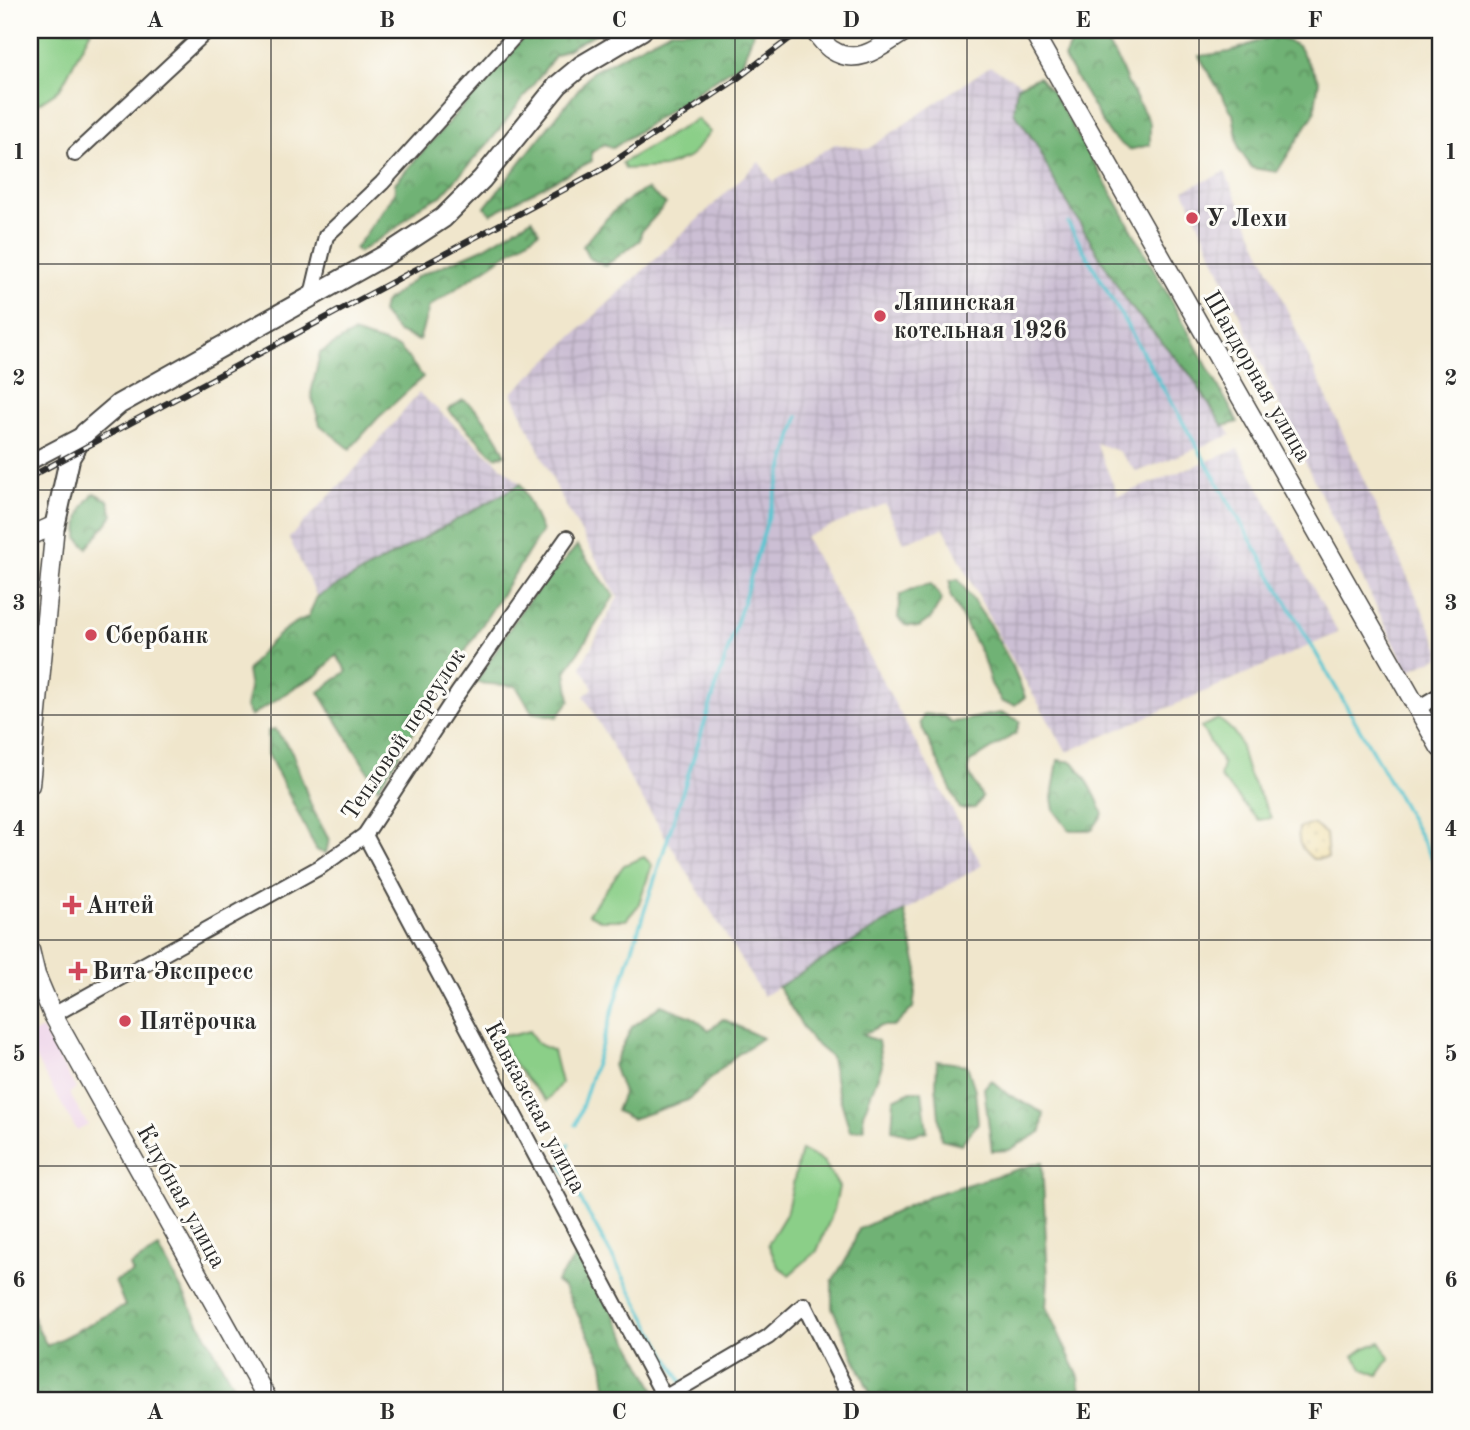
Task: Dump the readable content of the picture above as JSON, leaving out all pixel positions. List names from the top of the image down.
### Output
{
  "streets": {
    "street": [
      "Шандорная улица",
      "Тепловой переулок",
      "Кавказская улица",
      "Клубная улица"
    ]
  },
  "crossings": [
    ["Тепловой переулок", "Кавказская улица"],
    ["Тепловой переулок", "Клубная улица"]
  ],
  "places": {
    "other": [
      "У Лехи",
      "Ляпинская котельная 1926",
      "Сбербанк",
      "Пятёрочка"
    ],
    "health": ["Антей", "Вита Экспресс"]
  },
  "grid": {
    "columns": [
      "A",
      "B",
      "C",
      "D",
      "E",
      "F"
    ],
    "rows": [
      "1",
      "2",
      "3",
      "4",
      "5",
      "6"
    ]
  }
}
